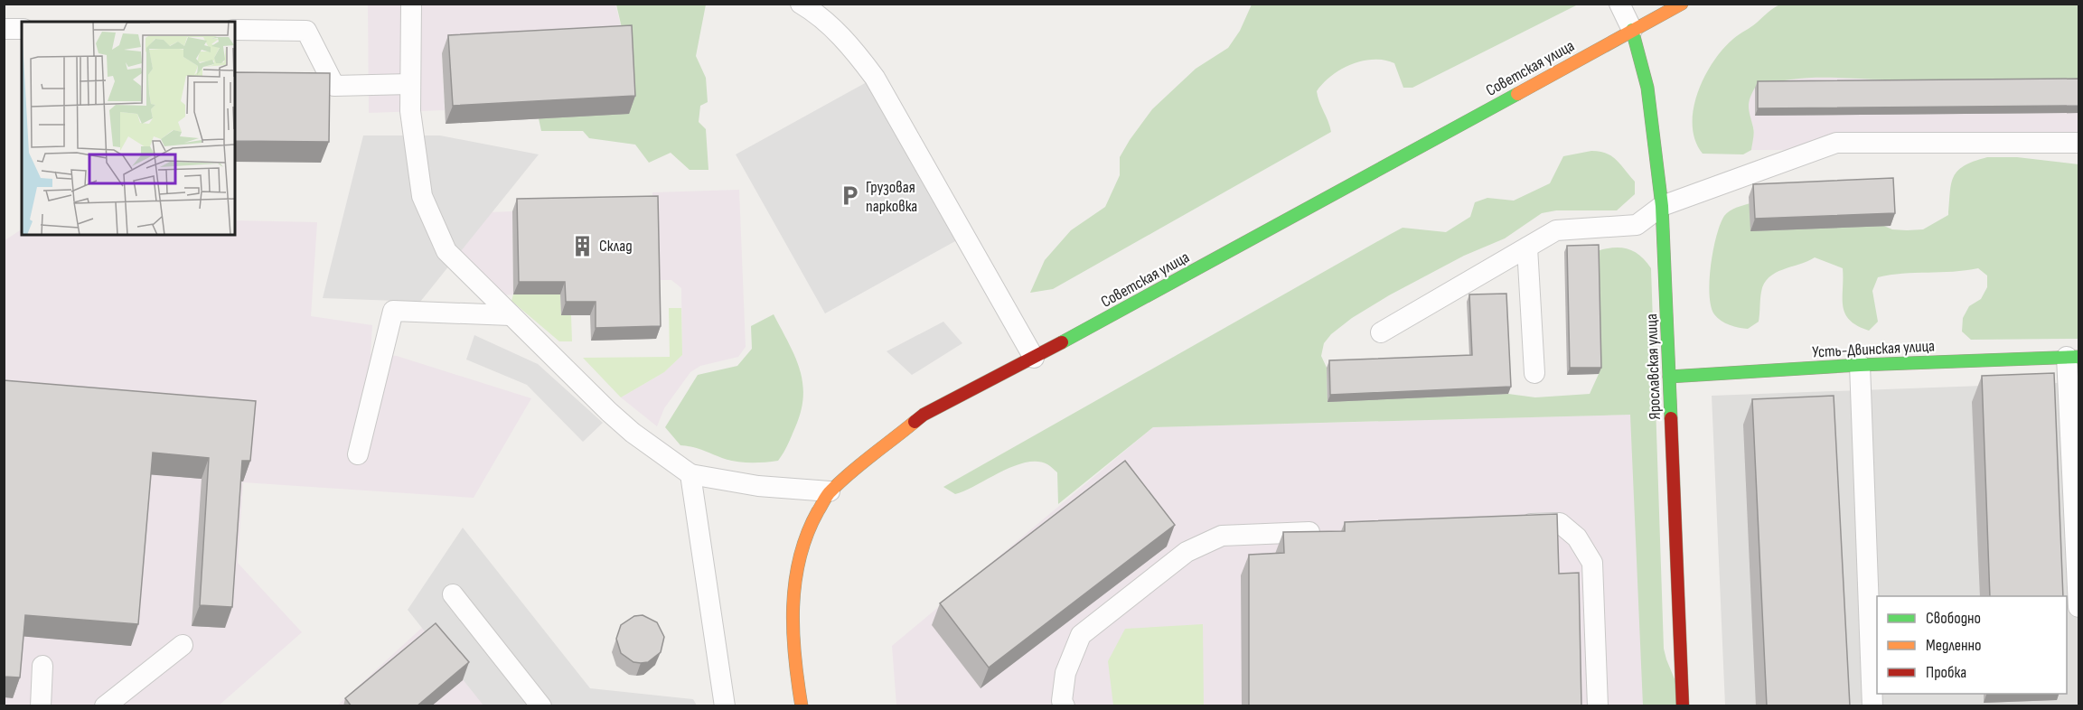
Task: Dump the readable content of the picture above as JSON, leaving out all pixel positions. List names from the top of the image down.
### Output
{
  "streets": {
    "main road": ["Советская улица", "Усть-Двинская улица", "Ярославская улица"]
  },
  "crossings": [
    ["Советская улица", "Ярославская улица"],
    ["Усть-Двинская улица", "Ярославская улица"]
  ],
  "places": {
    "parking": ["Грузовая парковка"],
    "building": ["Склад"]
  },
  "legend": ["Свободно", "Медленно", "Пробка"]
}
